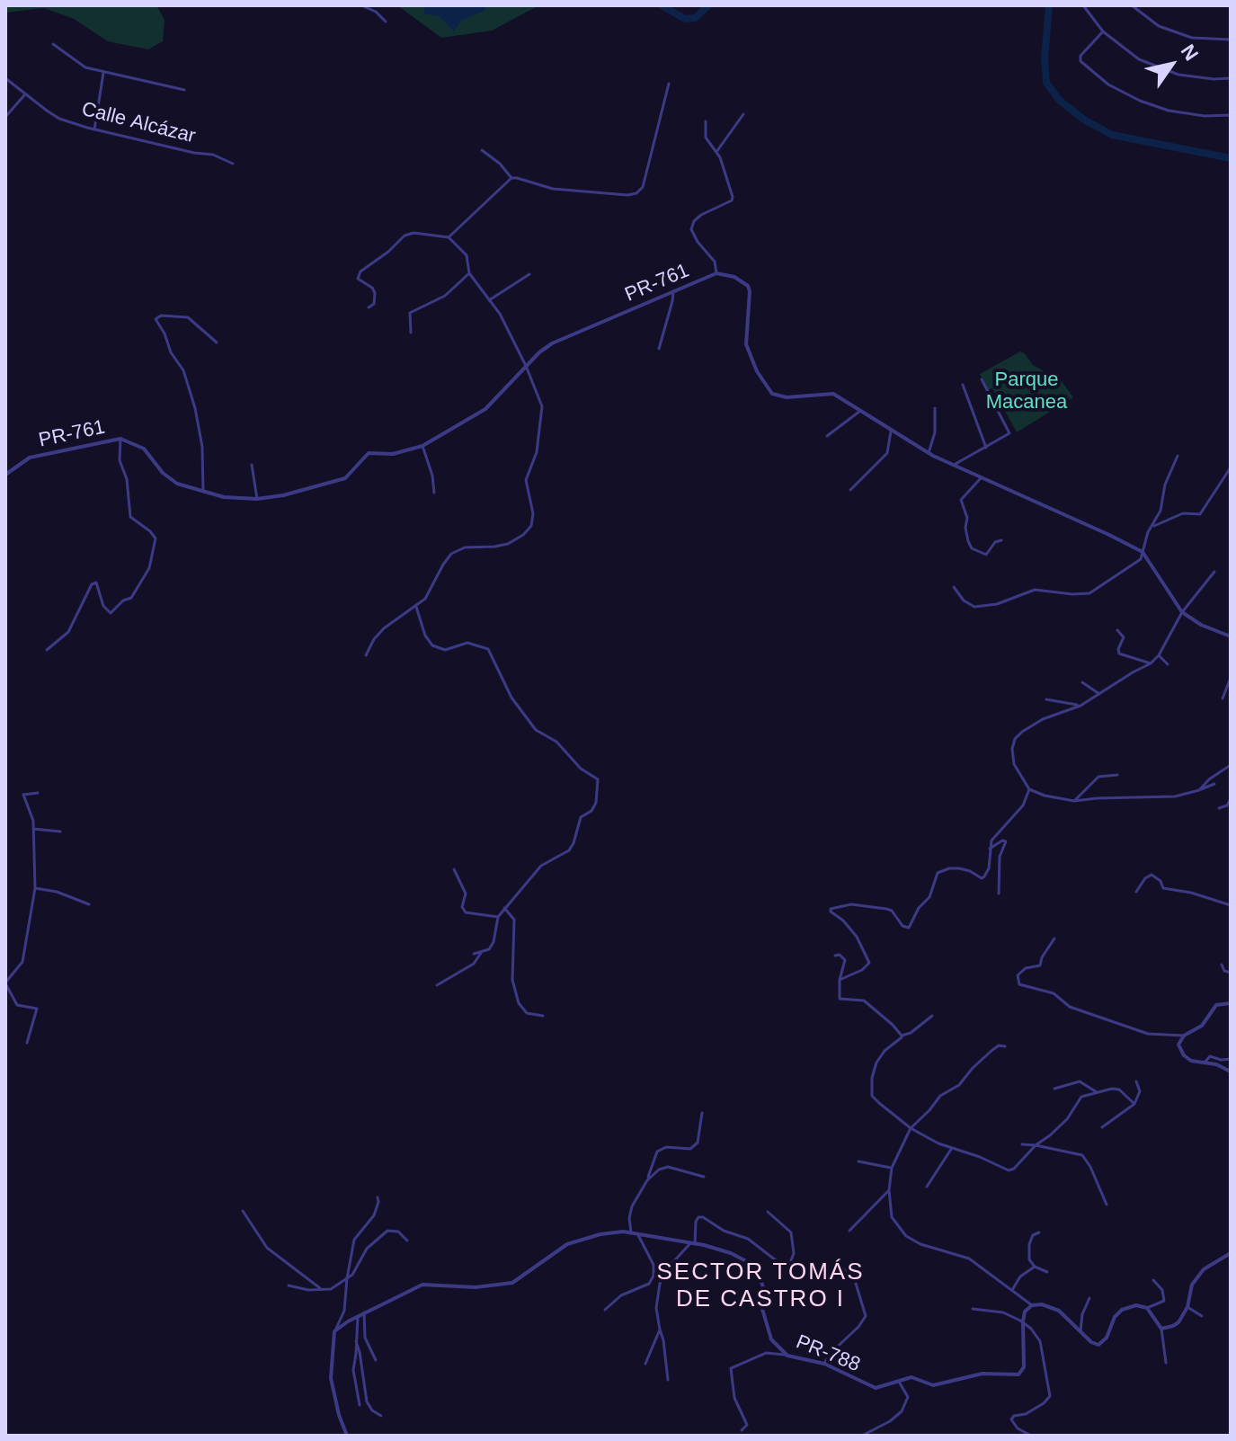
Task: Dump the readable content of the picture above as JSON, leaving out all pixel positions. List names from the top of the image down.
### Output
{
  "streets": {
    "street": ["Calle Alcázar", "PR-761", "PR-788"]
  },
  "districts": ["SECTOR TOMÁS DE CASTRO I"],
  "parks": ["Parque Macanea"],
  "north": "top right"
}
